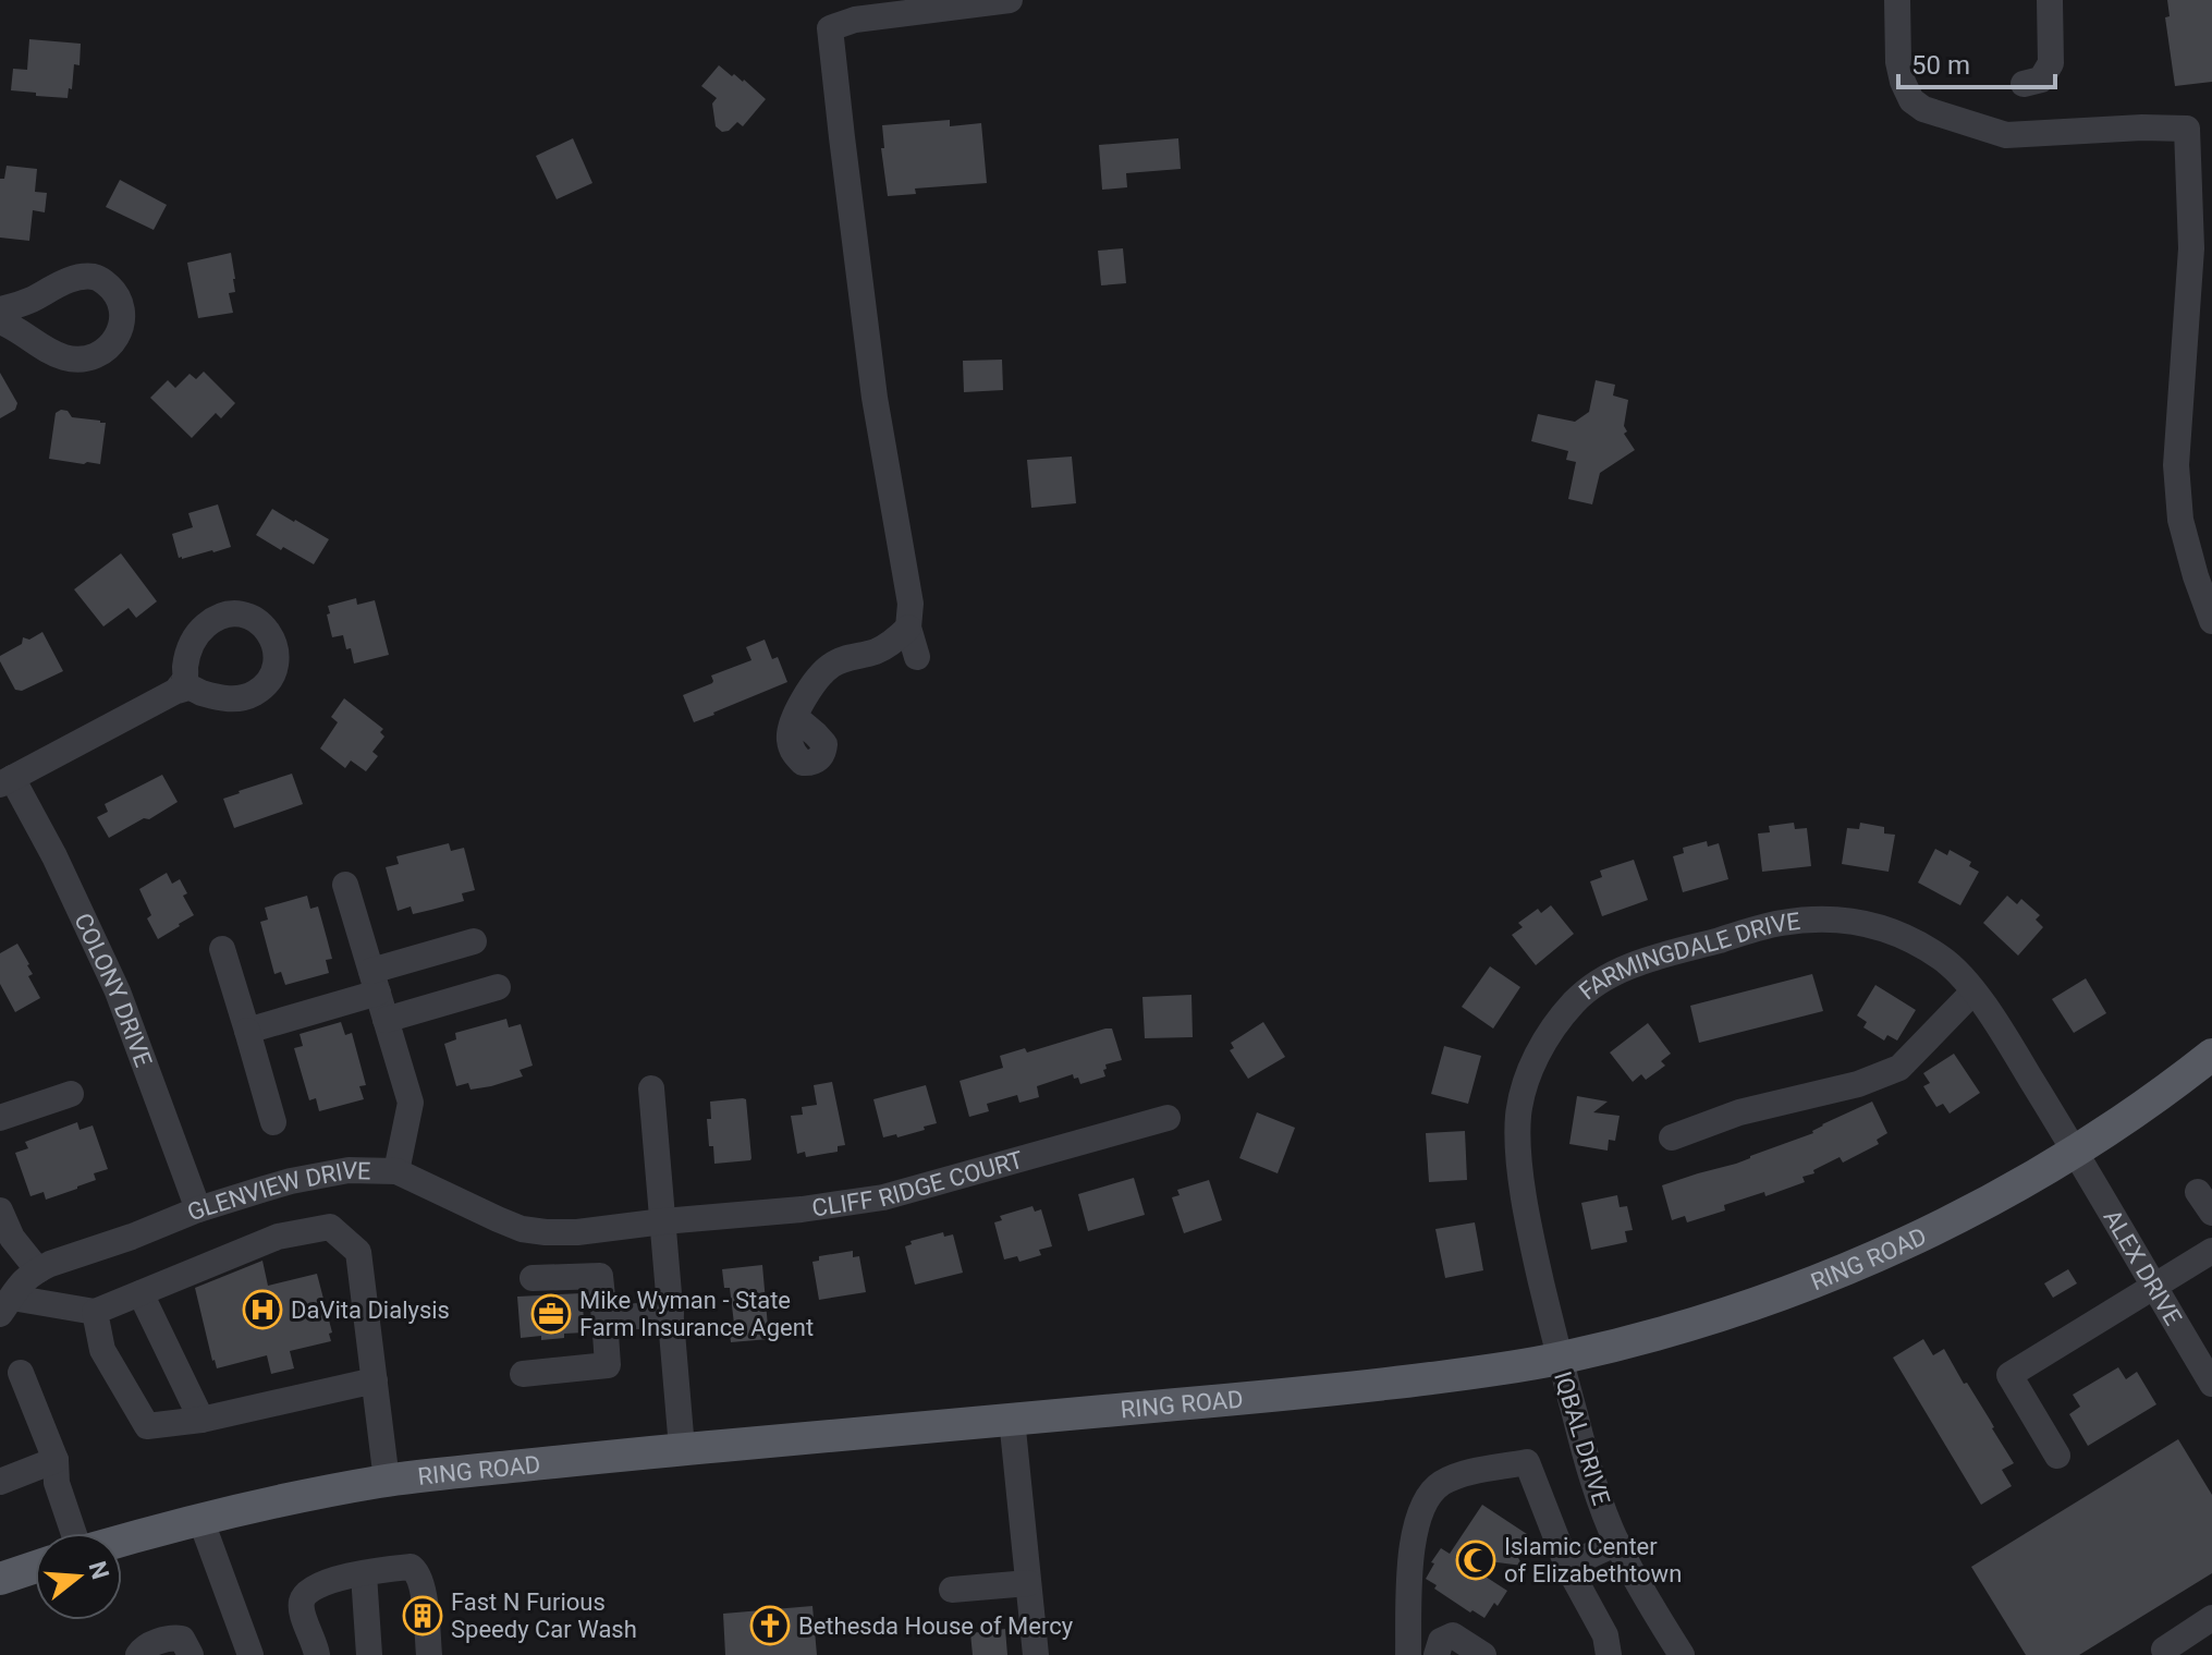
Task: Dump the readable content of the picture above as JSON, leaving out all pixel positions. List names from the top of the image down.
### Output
{
  "streets": {
    "main road": ["RING ROAD"],
    "street": [
      "FARMINGDALE DRIVE",
      "COLONY DRIVE",
      "CLIFF RIDGE COURT",
      "GLENVIEW DRIVE",
      "ALEX DRIVE",
      "IQBAL DRIVE"
    ]
  },
  "crossings": [
    ["FARMINGDALE DRIVE", "RING ROAD"],
    ["FARMINGDALE DRIVE", "ALEX DRIVE"],
    ["FARMINGDALE DRIVE", "IQBAL DRIVE"],
    ["COLONY DRIVE", "GLENVIEW DRIVE"],
    ["CLIFF RIDGE COURT", "GLENVIEW DRIVE"],
    ["RING ROAD", "ALEX DRIVE"],
    ["RING ROAD", "IQBAL DRIVE"]
  ],
  "places": {
    "hospital": ["DaVita Dialysis"],
    "office": ["Mike Wyman - State Farm Insurance Agent"],
    "mosque": ["Islamic Center of Elizabethtown"],
    "building": ["Fast N Furious Speedy Car Wash"],
    "church": ["Bethesda House of Mercy"]
  },
  "scale_bar": "50 m",
  "north": "right"
}
